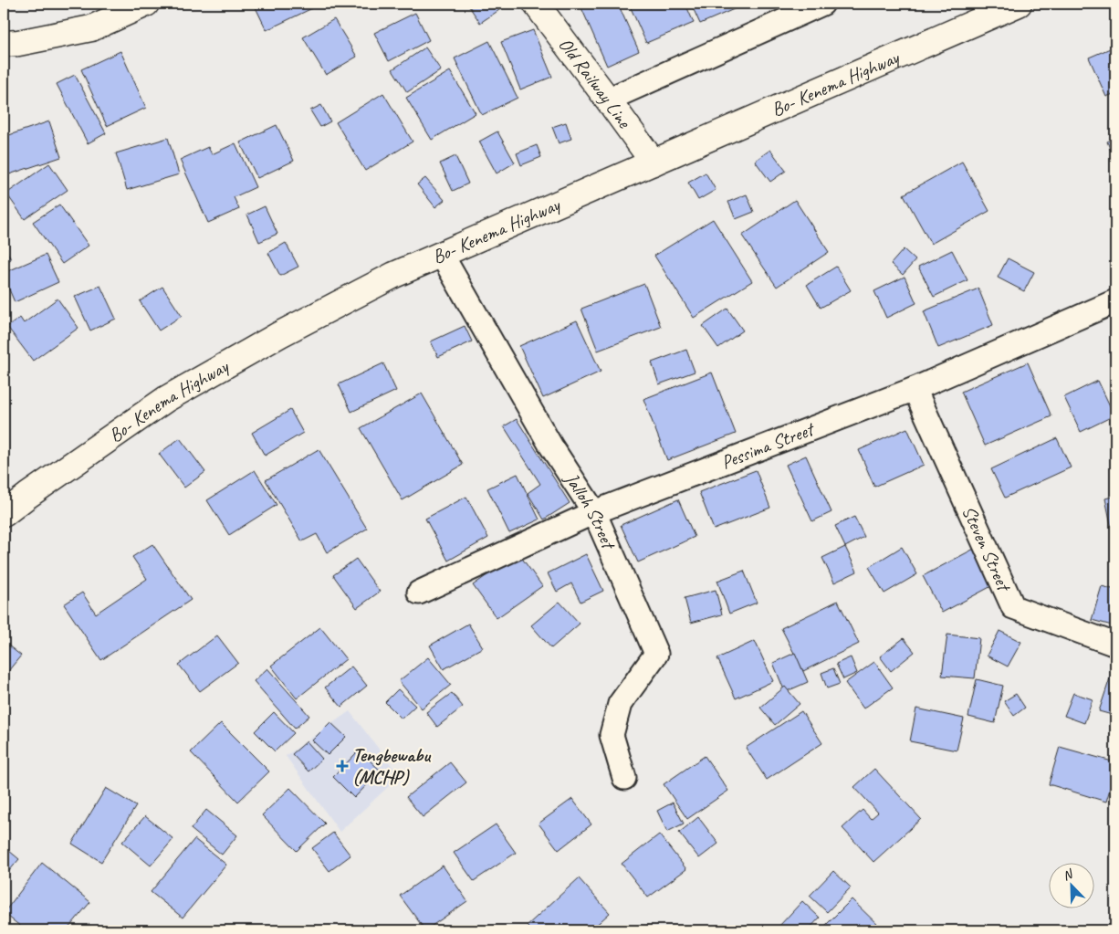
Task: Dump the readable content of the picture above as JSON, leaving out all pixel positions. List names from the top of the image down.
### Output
{
  "streets": {
    "main road": ["Old Railway Line", "Bo- Kenema Highway"],
    "street": ["Pessima Street", "Jalloh Street", "Steven Street"]
  },
  "crossings": [
    ["Old Railway Line", "Bo- Kenema Highway"],
    ["Bo- Kenema Highway", "Jalloh Street"],
    ["Pessima Street", "Jalloh Street"],
    ["Pessima Street", "Steven Street"]
  ],
  "places": {
    "health": ["Tengbewabu (MCHP)"]
  },
  "north": "top left"
}
